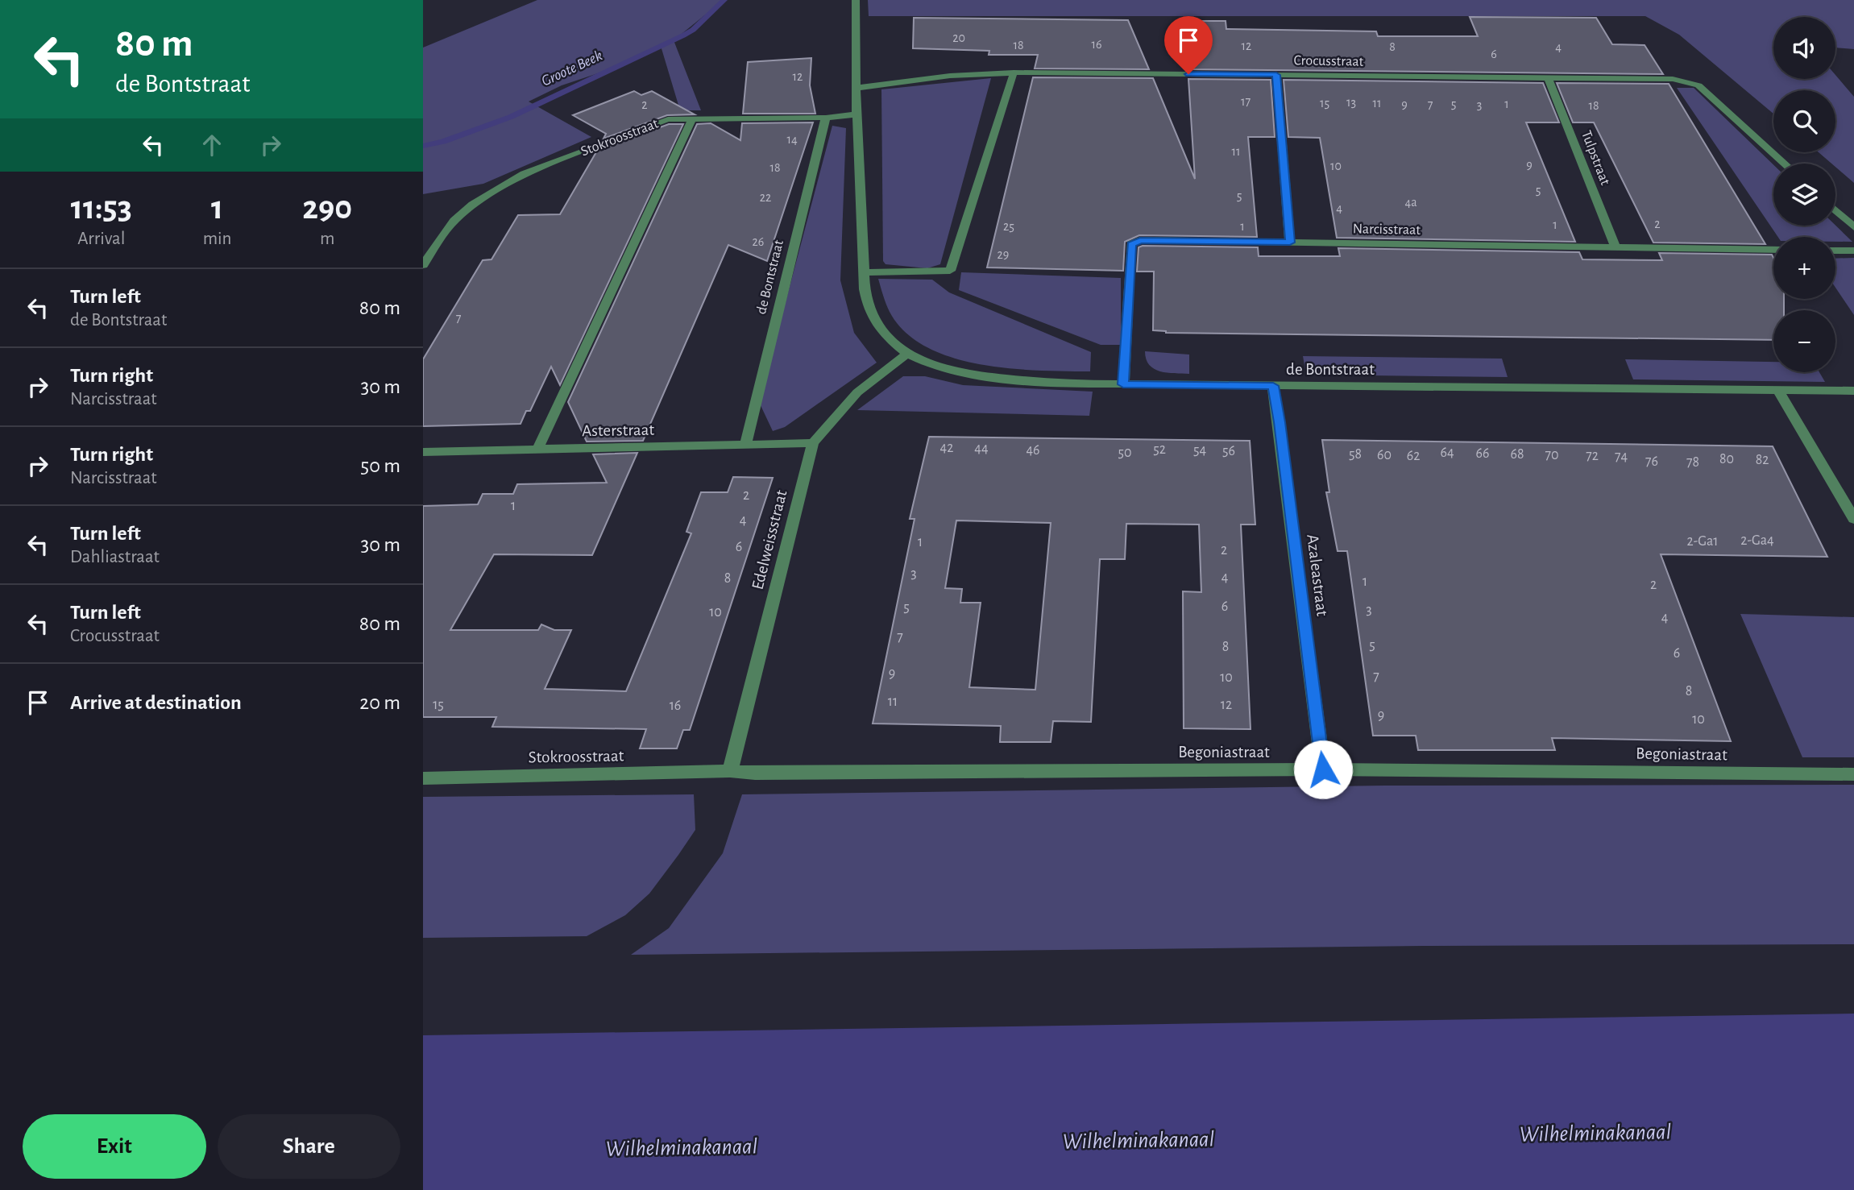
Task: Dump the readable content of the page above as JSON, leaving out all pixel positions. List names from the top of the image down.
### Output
{
  "streets": {
    "street": [
      "Crocusstraat",
      "Stokroosstraat",
      "Tulpstraat",
      "Narcisstraat",
      "de Bontstraat",
      "Asterstraat",
      "Edelweissstraat",
      "Azaleastraat",
      "Begoniastraat"
    ]
  },
  "crossings": [
    ["Crocusstraat", "Tulpstraat"],
    ["Crocusstraat", "de Bontstraat"],
    ["Stokroosstraat", "de Bontstraat"],
    ["Stokroosstraat", "Edelweissstraat"],
    ["Stokroosstraat", "Begoniastraat"],
    ["Tulpstraat", "Narcisstraat"],
    ["Narcisstraat", "de Bontstraat"],
    ["de Bontstraat", "Asterstraat"],
    ["de Bontstraat", "Edelweissstraat"],
    ["de Bontstraat", "Azaleastraat"],
    ["Asterstraat", "Edelweissstraat"],
    ["Edelweissstraat", "Begoniastraat"],
    ["Azaleastraat", "Begoniastraat"]
  ],
  "water": ["Groote Beek", "Wilhelminakanaal"],
  "house_numbers": [
    "20",
    "16",
    "18",
    "12",
    "8",
    "4",
    "6",
    "12",
    "17",
    "13",
    "15",
    "11",
    "5",
    "1",
    "2",
    "9",
    "7",
    "3",
    "18",
    "14",
    "11",
    "9",
    "10",
    "18",
    "5",
    "5",
    "22",
    "4a",
    "4",
    "2",
    "1",
    "25",
    "1",
    "26",
    "29",
    "7",
    "42",
    "44",
    "52",
    "46",
    "54",
    "56",
    "50",
    "64",
    "66",
    "58",
    "68",
    "60",
    "70",
    "62",
    "72",
    "74",
    "80",
    "82",
    "76",
    "78",
    "2",
    "1",
    "4",
    "2-Ga4",
    "2-Ga1",
    "1",
    "6",
    "2",
    "3",
    "4",
    "8",
    "1",
    "2",
    "6",
    "5",
    "3",
    "10",
    "4",
    "7",
    "5",
    "8",
    "6",
    "9",
    "7",
    "10",
    "8",
    "11",
    "15",
    "12",
    "16",
    "9",
    "10"
  ],
  "page": {
    "turn": ["80 m", "de Bontstraat"],
    "map_buttons": ["+", "−"],
    "eta": [
      "11:53",
      "Arrival",
      "1",
      "min",
      "290",
      "m"
    ],
    "list": [
      {
        "name": "Turn left",
        "note": "de Bontstraat",
        "value": "80 m"
      },
      {
        "name": "Turn right",
        "note": "Narcisstraat",
        "value": "30 m"
      },
      {
        "name": "Turn right",
        "note": "Narcisstraat",
        "value": "50 m"
      },
      {
        "name": "Turn left",
        "note": "Dahliastraat",
        "value": "30 m"
      },
      {
        "name": "Turn left",
        "note": "Crocusstraat",
        "value": "80 m"
      },
      {
        "name": "Arrive at destination",
        "value": "20 m"
      }
    ],
    "buttons": ["Exit", "Share"]
  }
}
